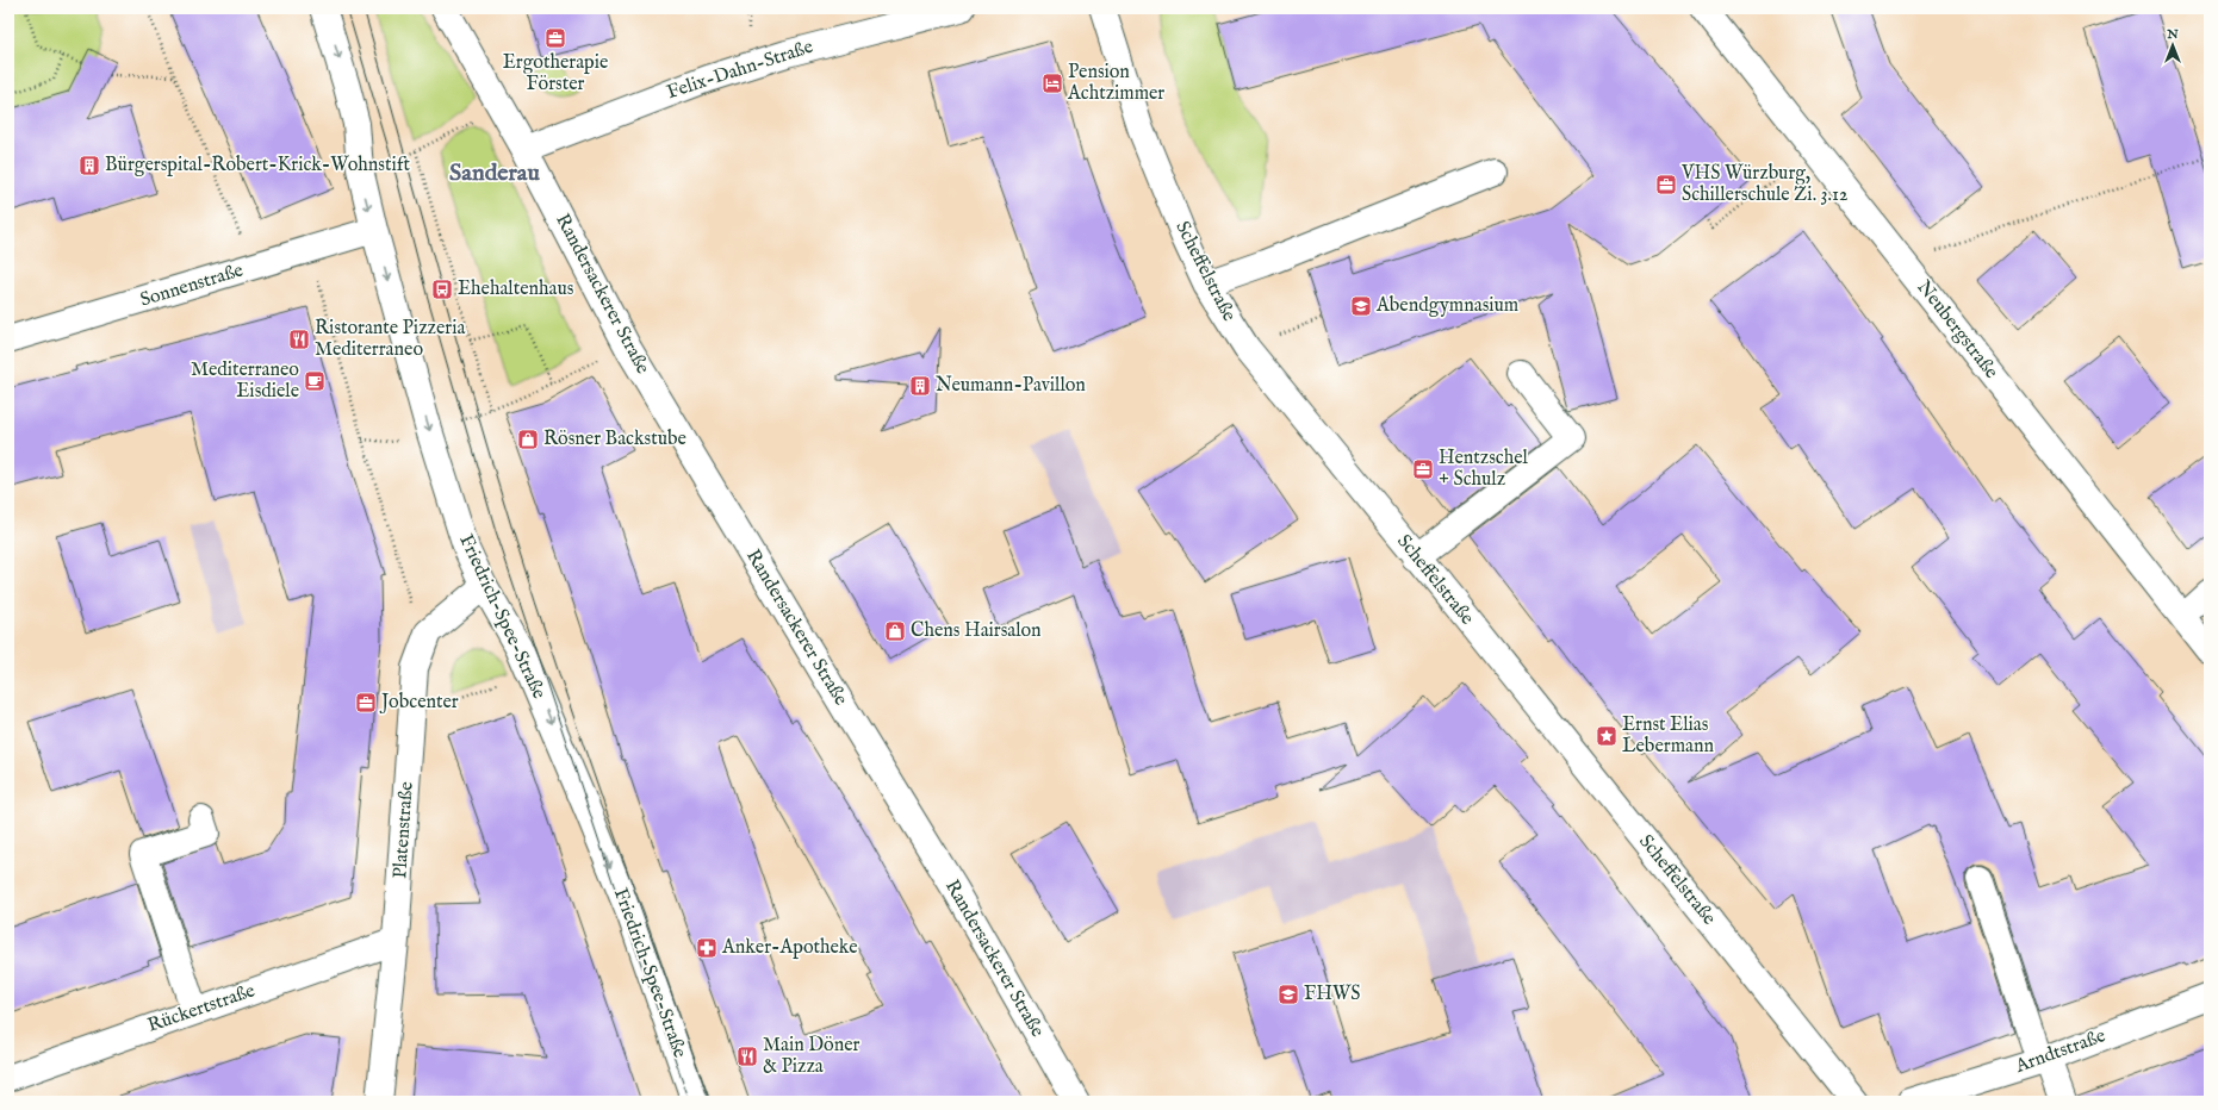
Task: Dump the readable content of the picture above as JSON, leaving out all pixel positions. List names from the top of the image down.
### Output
{
  "streets": {
    "street": [
      "Felix-Dahn-Straße",
      "Scheffelstraße",
      "Sonnenstraße",
      "Randersackerer Straße",
      "Neubergstraße",
      "Friedrich-Spee-Straße",
      "Platenstraße",
      "Rückertstraße",
      "Arndtstraße"
    ]
  },
  "crossings": [
    ["Felix-Dahn-Straße", "Randersackerer Straße"],
    ["Sonnenstraße", "Friedrich-Spee-Straße"],
    ["Platenstraße", "Rückertstraße"]
  ],
  "one_way": ["Friedrich-Spee-Straße"],
  "districts": ["Sanderau"],
  "places": {
    "office": [
      "Ergotherapie Förster",
      "VHS Würzburg, Schillerschule Zi. 3.12",
      "Hentzschel + Schulz",
      "Jobcenter"
    ],
    "hotel": ["Pension Achtzimmer"],
    "building": ["Bürgerspital-Robert-Krick-Wohnstift", "Neumann-Pavillon"],
    "bus stop": ["Ehehaltenhaus"],
    "school or university": ["Abendgymnasium", "FHWS"],
    "restaurant": ["Ristorante Pizzeria Mediterraneo", "Main Döner & Pizza"],
    "cafe": ["Mediterraneo Eisdiele"],
    "shop": ["Rösner Backstube", "Chens Hairsalon"],
    "place": ["Ernst Elias Lebermann"],
    "pharmacy": ["Anker-Apotheke"]
  },
  "north": "top"
}
